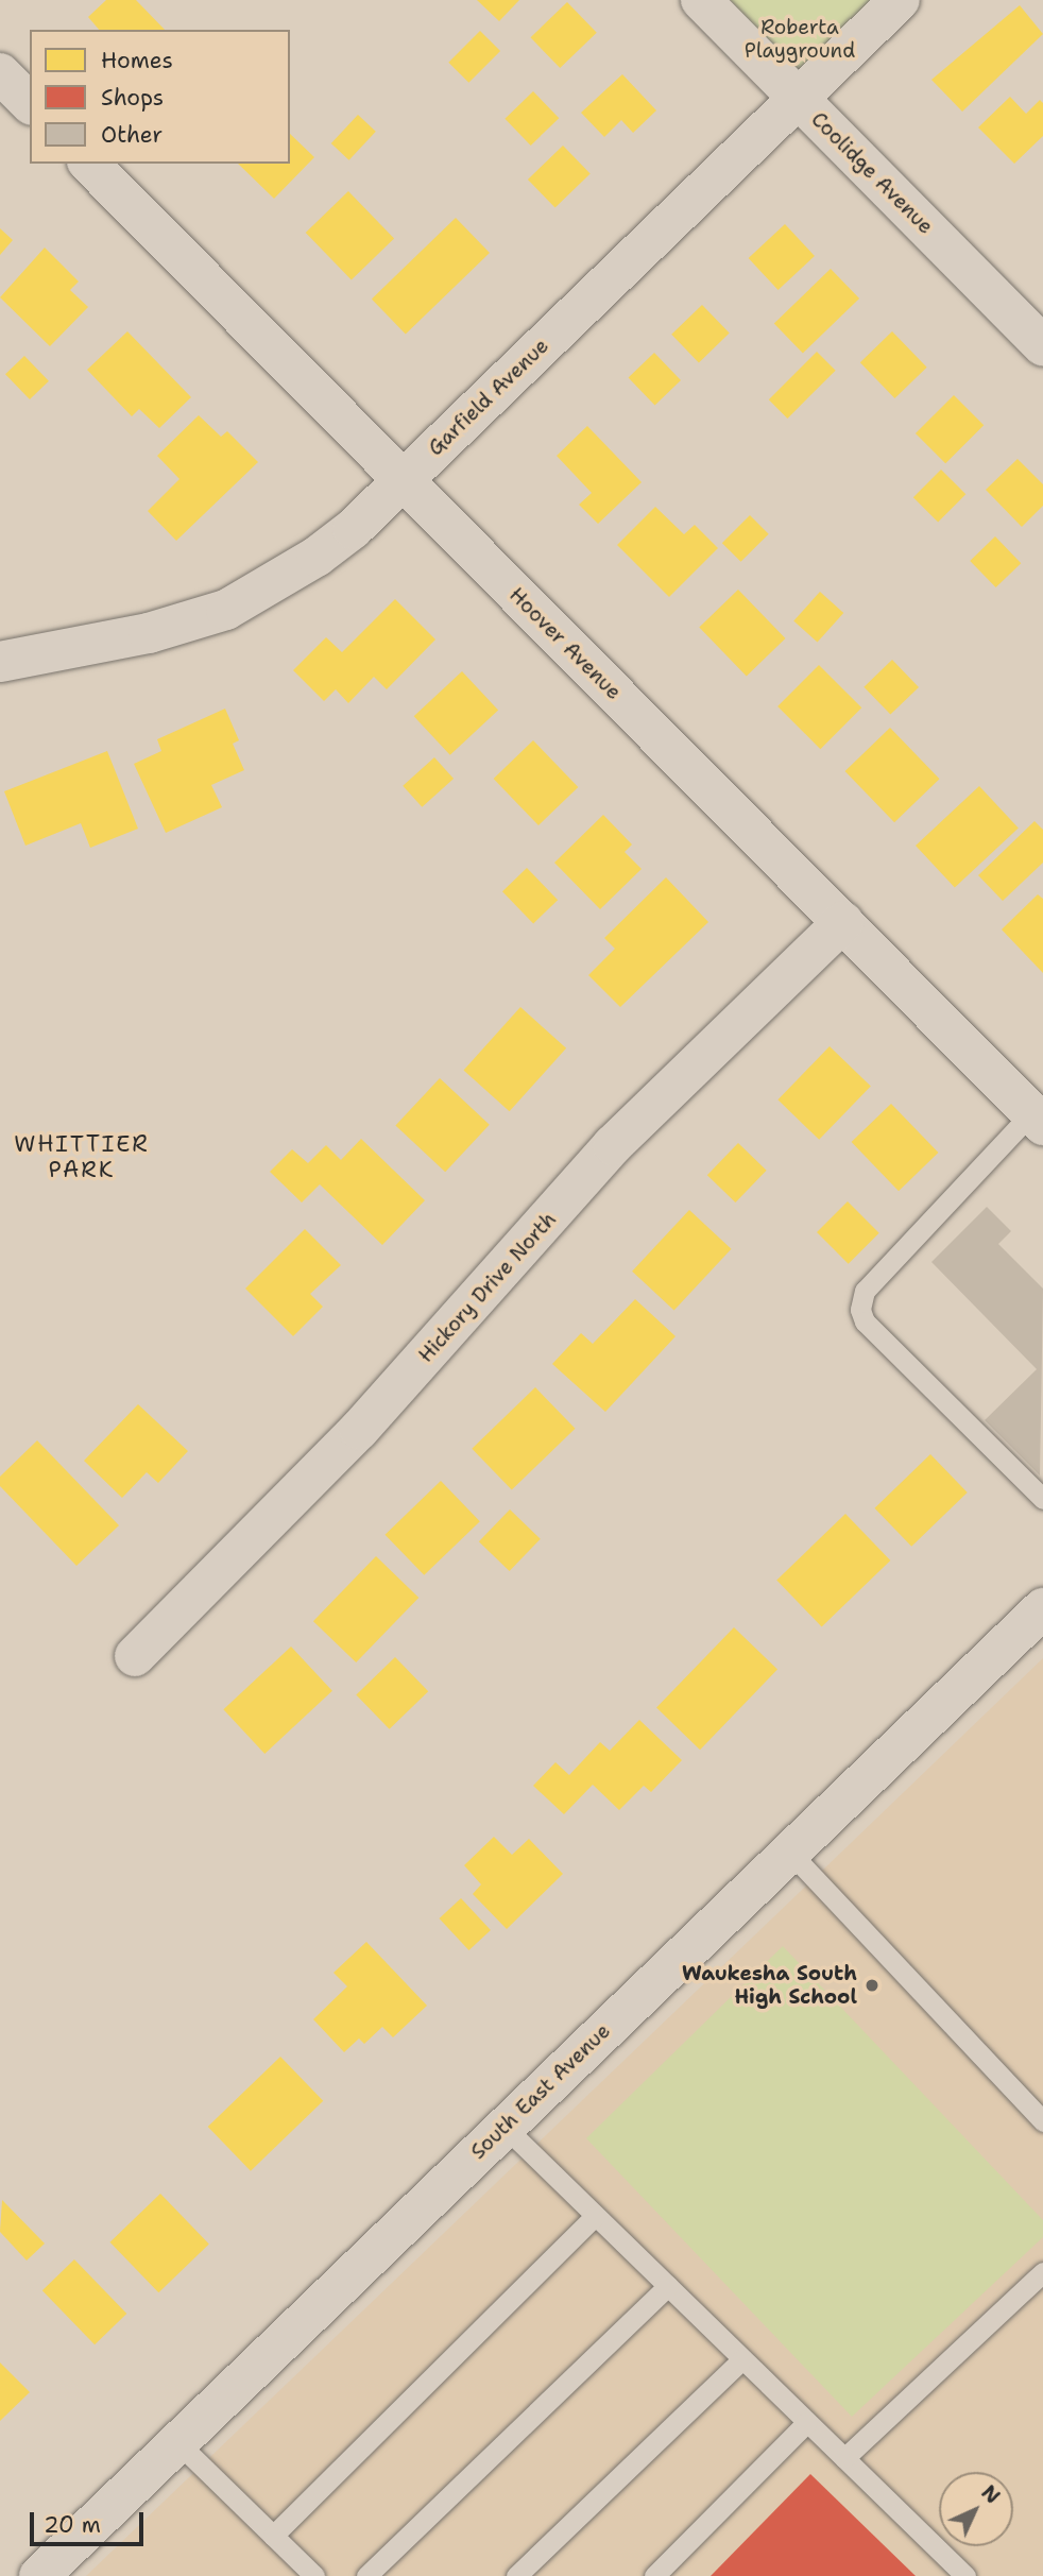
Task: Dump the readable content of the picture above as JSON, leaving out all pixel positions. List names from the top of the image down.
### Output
{
  "streets": {
    "street": [
      "Coolidge Avenue",
      "Garfield Avenue",
      "Hoover Avenue",
      "Hickory Drive North",
      "South East Avenue"
    ]
  },
  "crossings": [
    ["Coolidge Avenue", "Garfield Avenue"],
    ["Garfield Avenue", "Hoover Avenue"],
    ["Hoover Avenue", "Hickory Drive North"]
  ],
  "districts": ["WHITTIER PARK"],
  "parks": ["Roberta Playground"],
  "places": ["Waukesha South High School"],
  "legend": ["Homes", "Shops", "Other"],
  "scale_bar": "20 m",
  "north": "top right"
}
